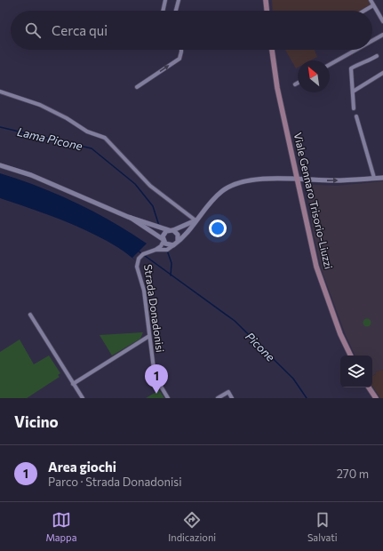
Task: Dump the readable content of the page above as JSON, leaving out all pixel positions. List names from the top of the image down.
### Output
{
  "streets": {
    "main road": ["Viale Gennaro Trisorio-Liuzzi"],
    "street": ["Strada Donadonisi"]
  },
  "water": ["Lama Picone", "Picone"],
  "north": "top left",
  "page": {
    "search": "Cerca qui",
    "pins": "1",
    "heading": "Vicino",
    "list": [
      {
        "mark": "1",
        "name": "Area giochi",
        "note": "Parco · Strada Donadonisi",
        "value": "270 m"
      }
    ],
    "nav": ["Mappa", "Indicazioni", "Salvati"]
  }
}
